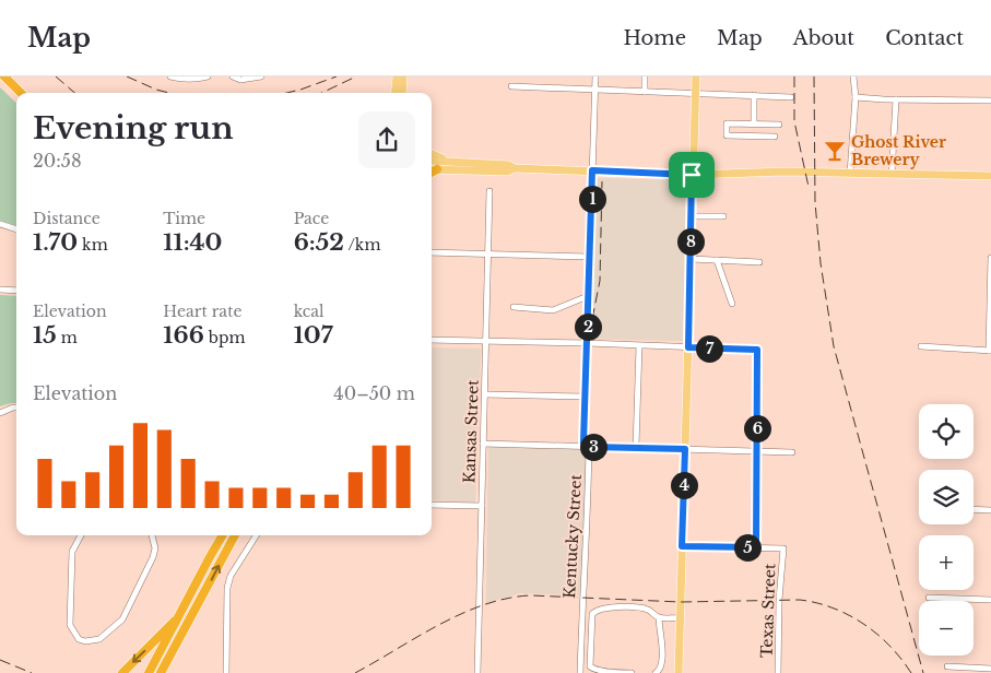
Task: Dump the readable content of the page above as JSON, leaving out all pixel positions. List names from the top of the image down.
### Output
{
  "streets": {
    "street": ["Kansas Street", "Kentucky Street", "Texas Street"]
  },
  "places": {
    "bar": ["Ghost River Brewery"]
  },
  "page": {
    "header": "Map",
    "nav": [
      "Home",
      "Map",
      "About",
      "Contact"
    ],
    "heading": ["Evening run", "20:58"],
    "pins": [
      "1",
      "8",
      "2",
      "7",
      "6",
      "3",
      "4",
      "5"
    ],
    "stats": [
      ["Distance", "1.70 km"],
      ["Time", "11:40"],
      ["Pace", "6:52 /km"],
      ["Elevation", "15 m"],
      ["Heart rate", "166 bpm"],
      ["kcal", "107"]
    ],
    "chart": ["Elevation", "40–50 m"],
    "map_buttons": ["+", "−"]
  }
}
